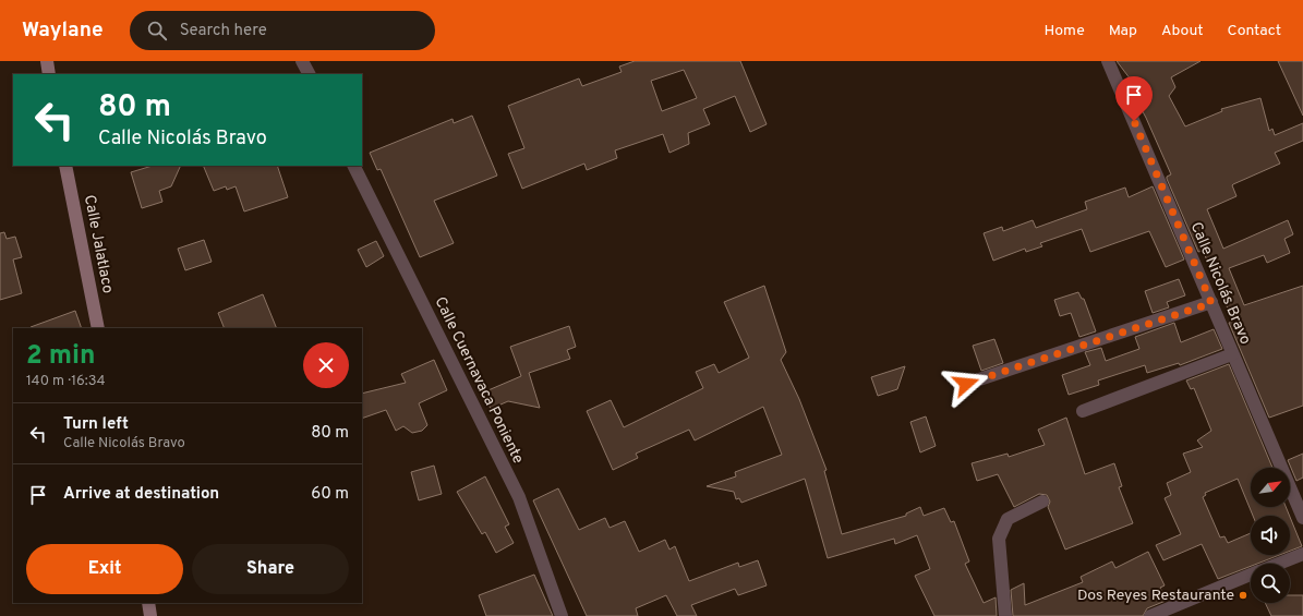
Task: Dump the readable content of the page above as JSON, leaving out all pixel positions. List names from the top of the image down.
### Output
{
  "streets": {
    "main road": ["Calle Jalatlaco"],
    "street": ["Calle Nicolás Bravo", "Calle Cuernavaca Poniente"]
  },
  "places": ["Dos Reyes Restaurante"],
  "north": "top right",
  "page": {
    "header": "Waylane",
    "search": "Search here",
    "nav": [
      "Home",
      "Map",
      "About",
      "Contact"
    ],
    "turn": ["80 m", "Calle Nicolás Bravo"],
    "heading": ["2 min", "140 m · 16:34"],
    "list": [
      {
        "name": "Turn left",
        "note": "Calle Nicolás Bravo",
        "value": "80 m"
      },
      {
        "name": "Arrive at destination",
        "value": "60 m"
      }
    ],
    "buttons": ["Exit", "Share"]
  }
}
